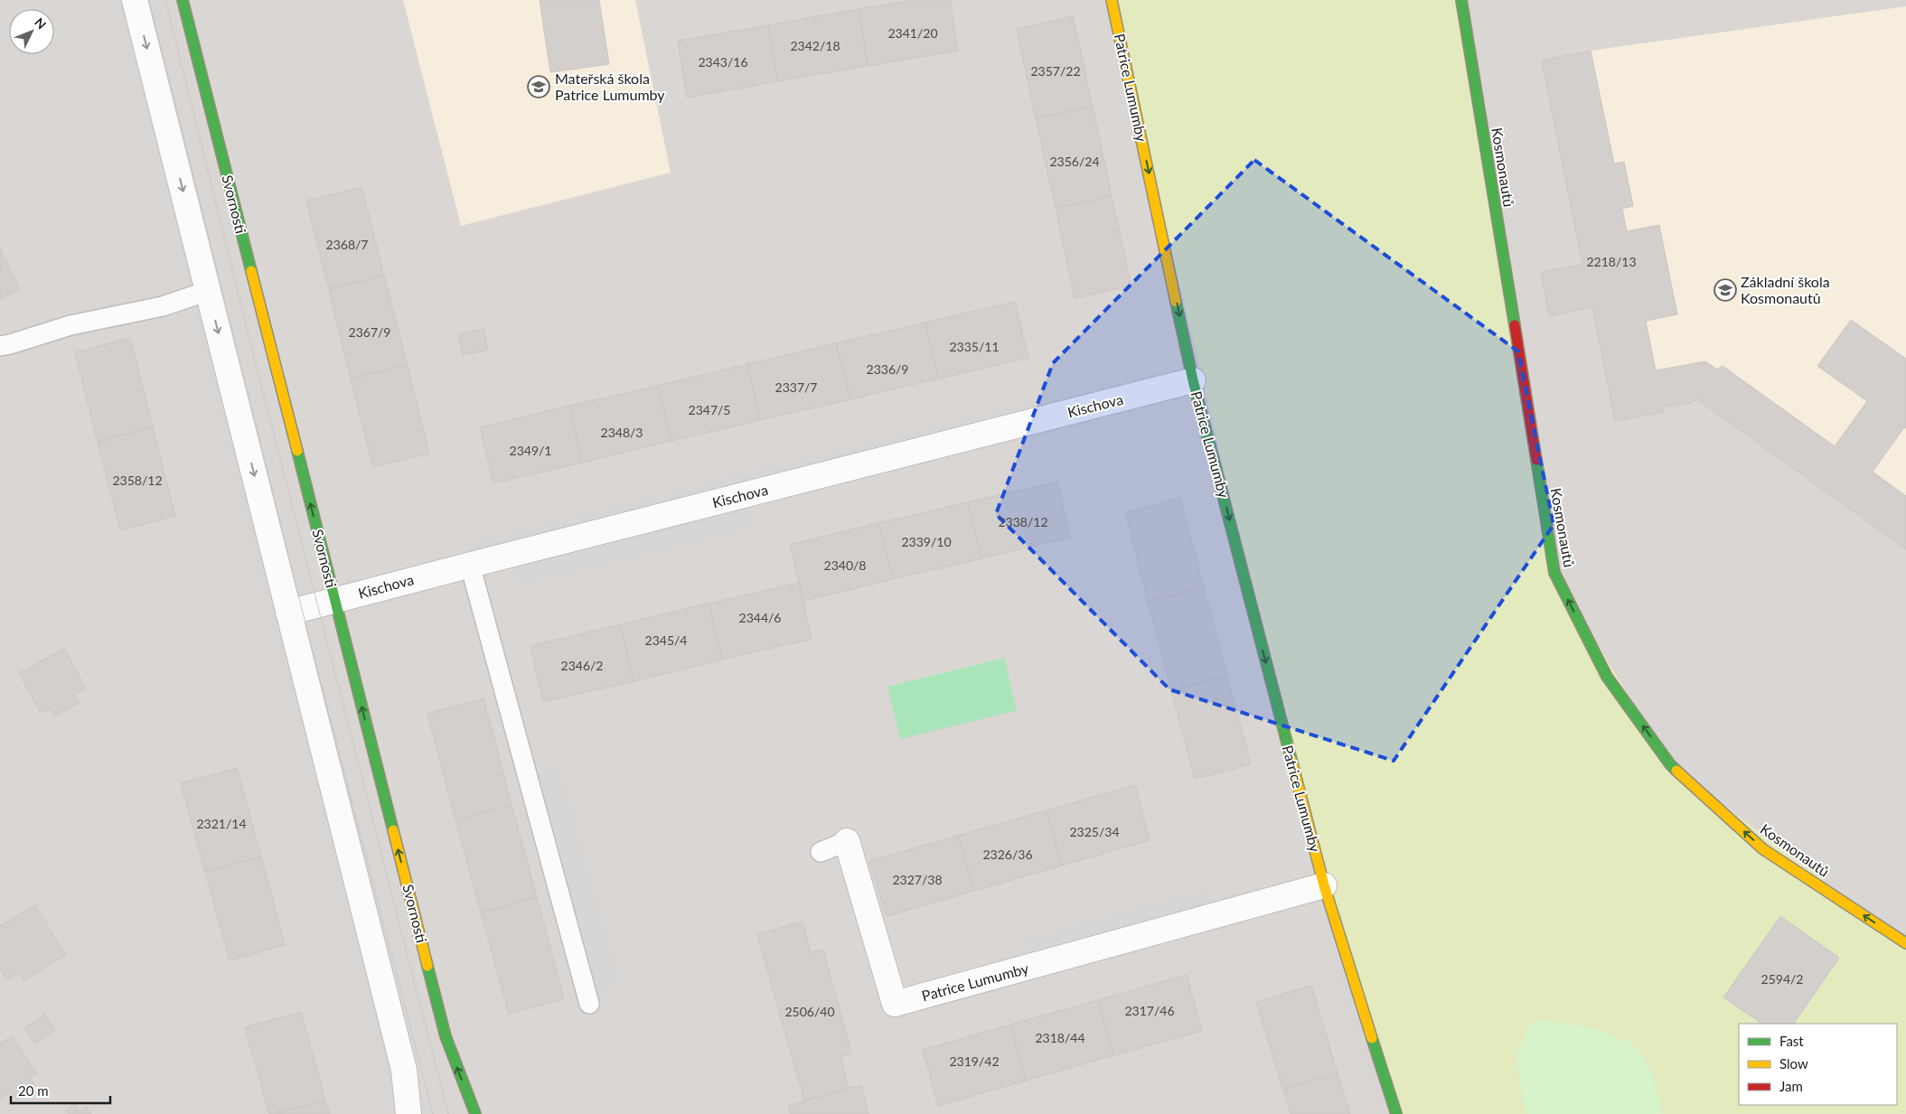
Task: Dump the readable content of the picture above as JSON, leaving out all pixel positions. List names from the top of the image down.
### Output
{
  "streets": {
    "street": [
      "Patrice Lumumby",
      "Kosmonautů",
      "Svornosti",
      "Kischova"
    ]
  },
  "crossings": [
    ["Patrice Lumumby", "Kischova"],
    ["Svornosti", "Kischova"]
  ],
  "one_way": ["Patrice Lumumby", "Kosmonautů"],
  "places": {
    "school or university": ["Mateřská škola Patrice Lumumby", "Základní škola Kosmonautů"]
  },
  "house_numbers": [
    "2341/20",
    "2342/18",
    "2343/16",
    "2357/22",
    "2356/24",
    "2368/7",
    "2218/13",
    "2367/9",
    "2335/11",
    "2336/9",
    "2337/7",
    "2347/5",
    "2348/3",
    "2349/1",
    "2358/12",
    "2338/12",
    "2339/10",
    "2340/8",
    "2344/6",
    "2345/4",
    "2346/2",
    "2321/14",
    "2325/34",
    "2326/36",
    "2327/38",
    "2594/2",
    "2317/46",
    "2506/40",
    "2318/44",
    "2319/42"
  ],
  "legend": ["Fast", "Slow", "Jam"],
  "scale_bar": "20 m",
  "north": "top right"
}
